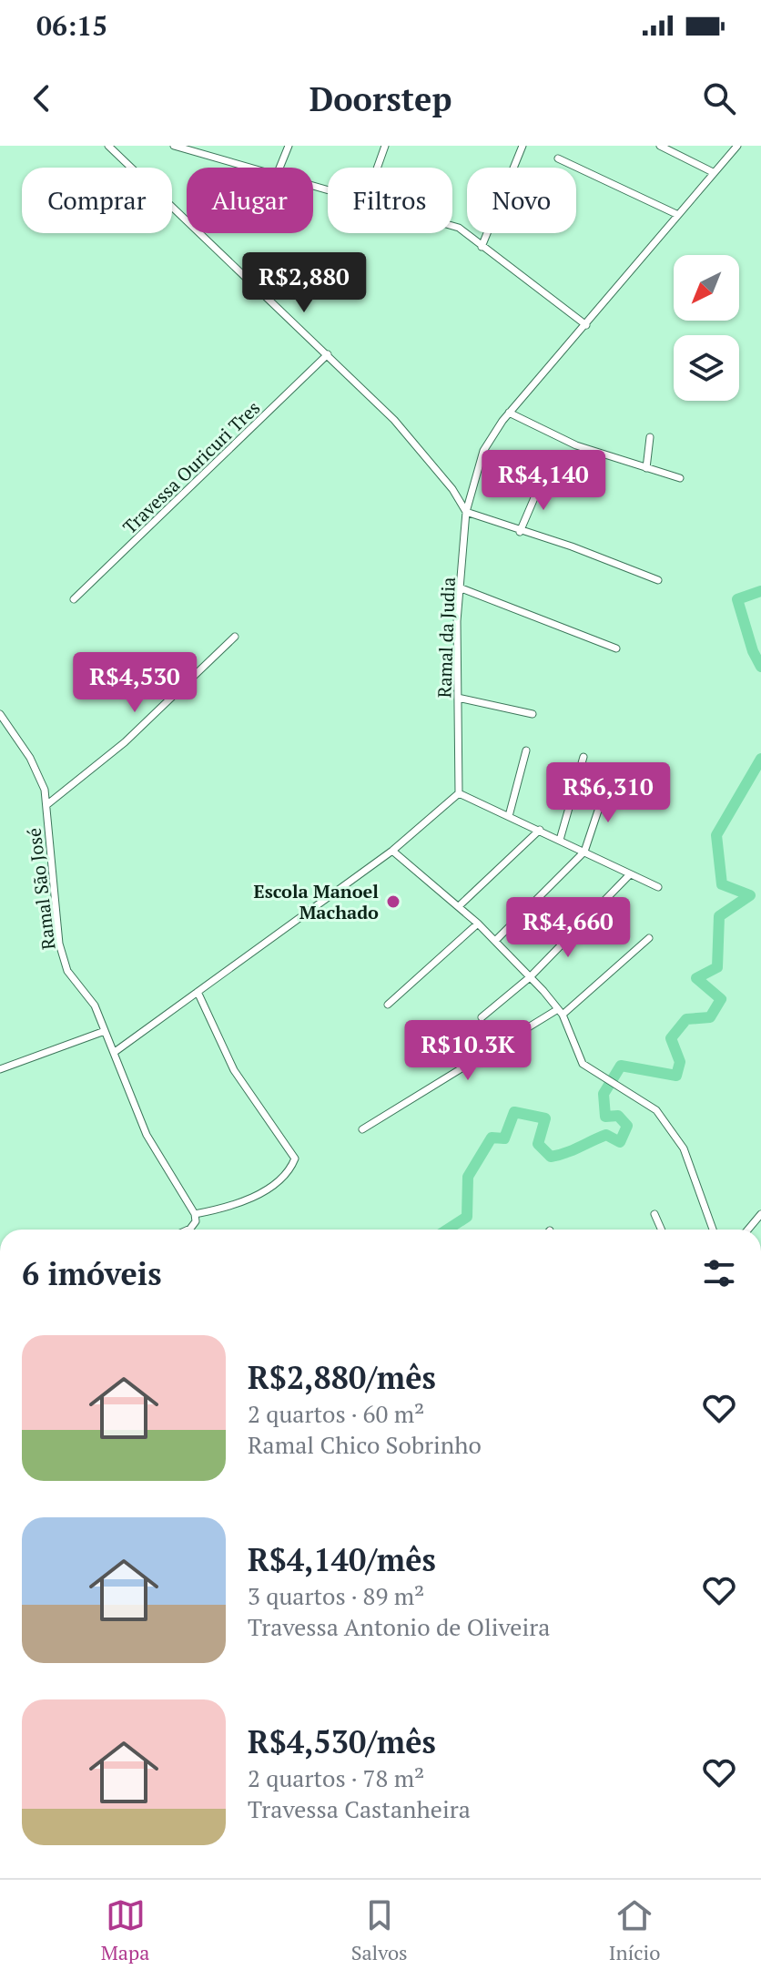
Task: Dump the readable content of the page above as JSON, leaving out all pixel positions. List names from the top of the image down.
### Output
{
  "streets": {
    "street": ["Travessa Ouricuri Tres", "Ramal da Judia", "Ramal São José"]
  },
  "places": ["Escola Manoel Machado"],
  "north": "bottom left",
  "page": {
    "status": "06:15",
    "header": "Doorstep",
    "chip": [
      "Comprar",
      "Alugar",
      "Filtros",
      "Novo"
    ],
    "price": [
      "R$2,880",
      "R$4,140",
      "R$4,530",
      "R$6,310",
      "R$4,660",
      "R$10.3K"
    ],
    "heading": "6 imóveis",
    "list": [
      {
        "name": "R$2,880/mês",
        "note": "2 quartos · 60 m² · Ramal Chico Sobrinho"
      },
      {
        "name": "R$4,140/mês",
        "note": "3 quartos · 89 m² · Travessa Antonio de Oliveira"
      },
      {
        "name": "R$4,530/mês",
        "note": "2 quartos · 78 m² · Travessa Castanheira"
      }
    ],
    "tabs": ["Mapa", "Salvos", "Início"]
  }
}
